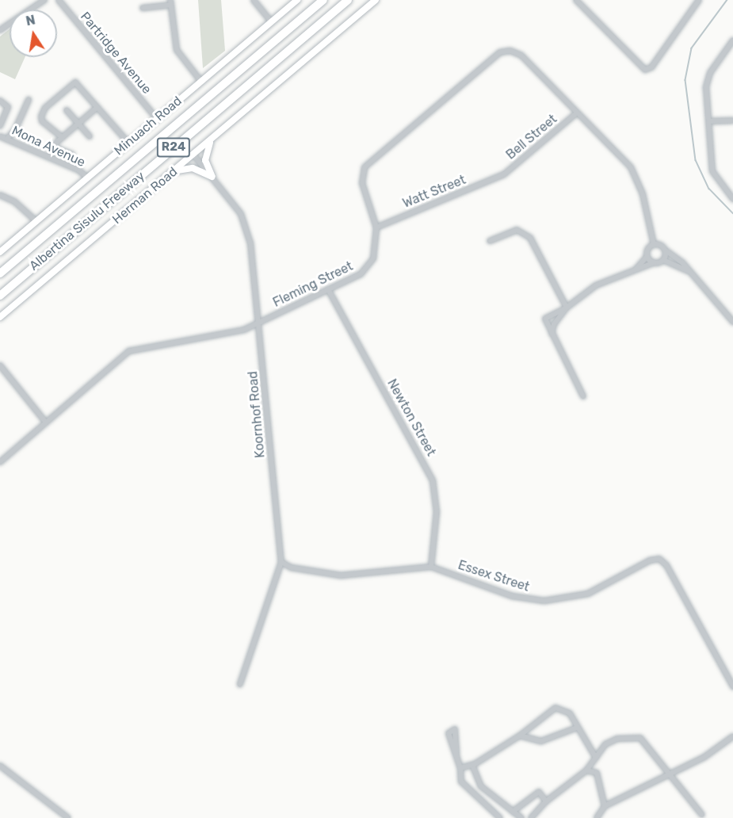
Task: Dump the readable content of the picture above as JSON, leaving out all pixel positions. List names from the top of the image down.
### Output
{
  "streets": {
    "highway": ["R24", "Albertina Sisulu Freeway"],
    "main road": ["Minuach Road", "Herman Road"],
    "street": [
      "Partridge Avenue",
      "Bell Street",
      "Mona Avenue",
      "Watt Street",
      "Fleming Street",
      "Koornhof Road",
      "Newton Street",
      "Essex Street"
    ]
  },
  "crossings": [
    ["Partridge Avenue", "Minuach Road"],
    ["Minuach Road", "Mona Avenue"],
    ["Bell Street", "Watt Street"],
    ["Bell Street", "Fleming Street"],
    ["Watt Street", "Fleming Street"],
    ["Herman Road", "Koornhof Road"],
    ["Fleming Street", "Koornhof Road"],
    ["Fleming Street", "Newton Street"],
    ["Koornhof Road", "Essex Street"],
    ["Newton Street", "Essex Street"]
  ],
  "north": "top"
}
